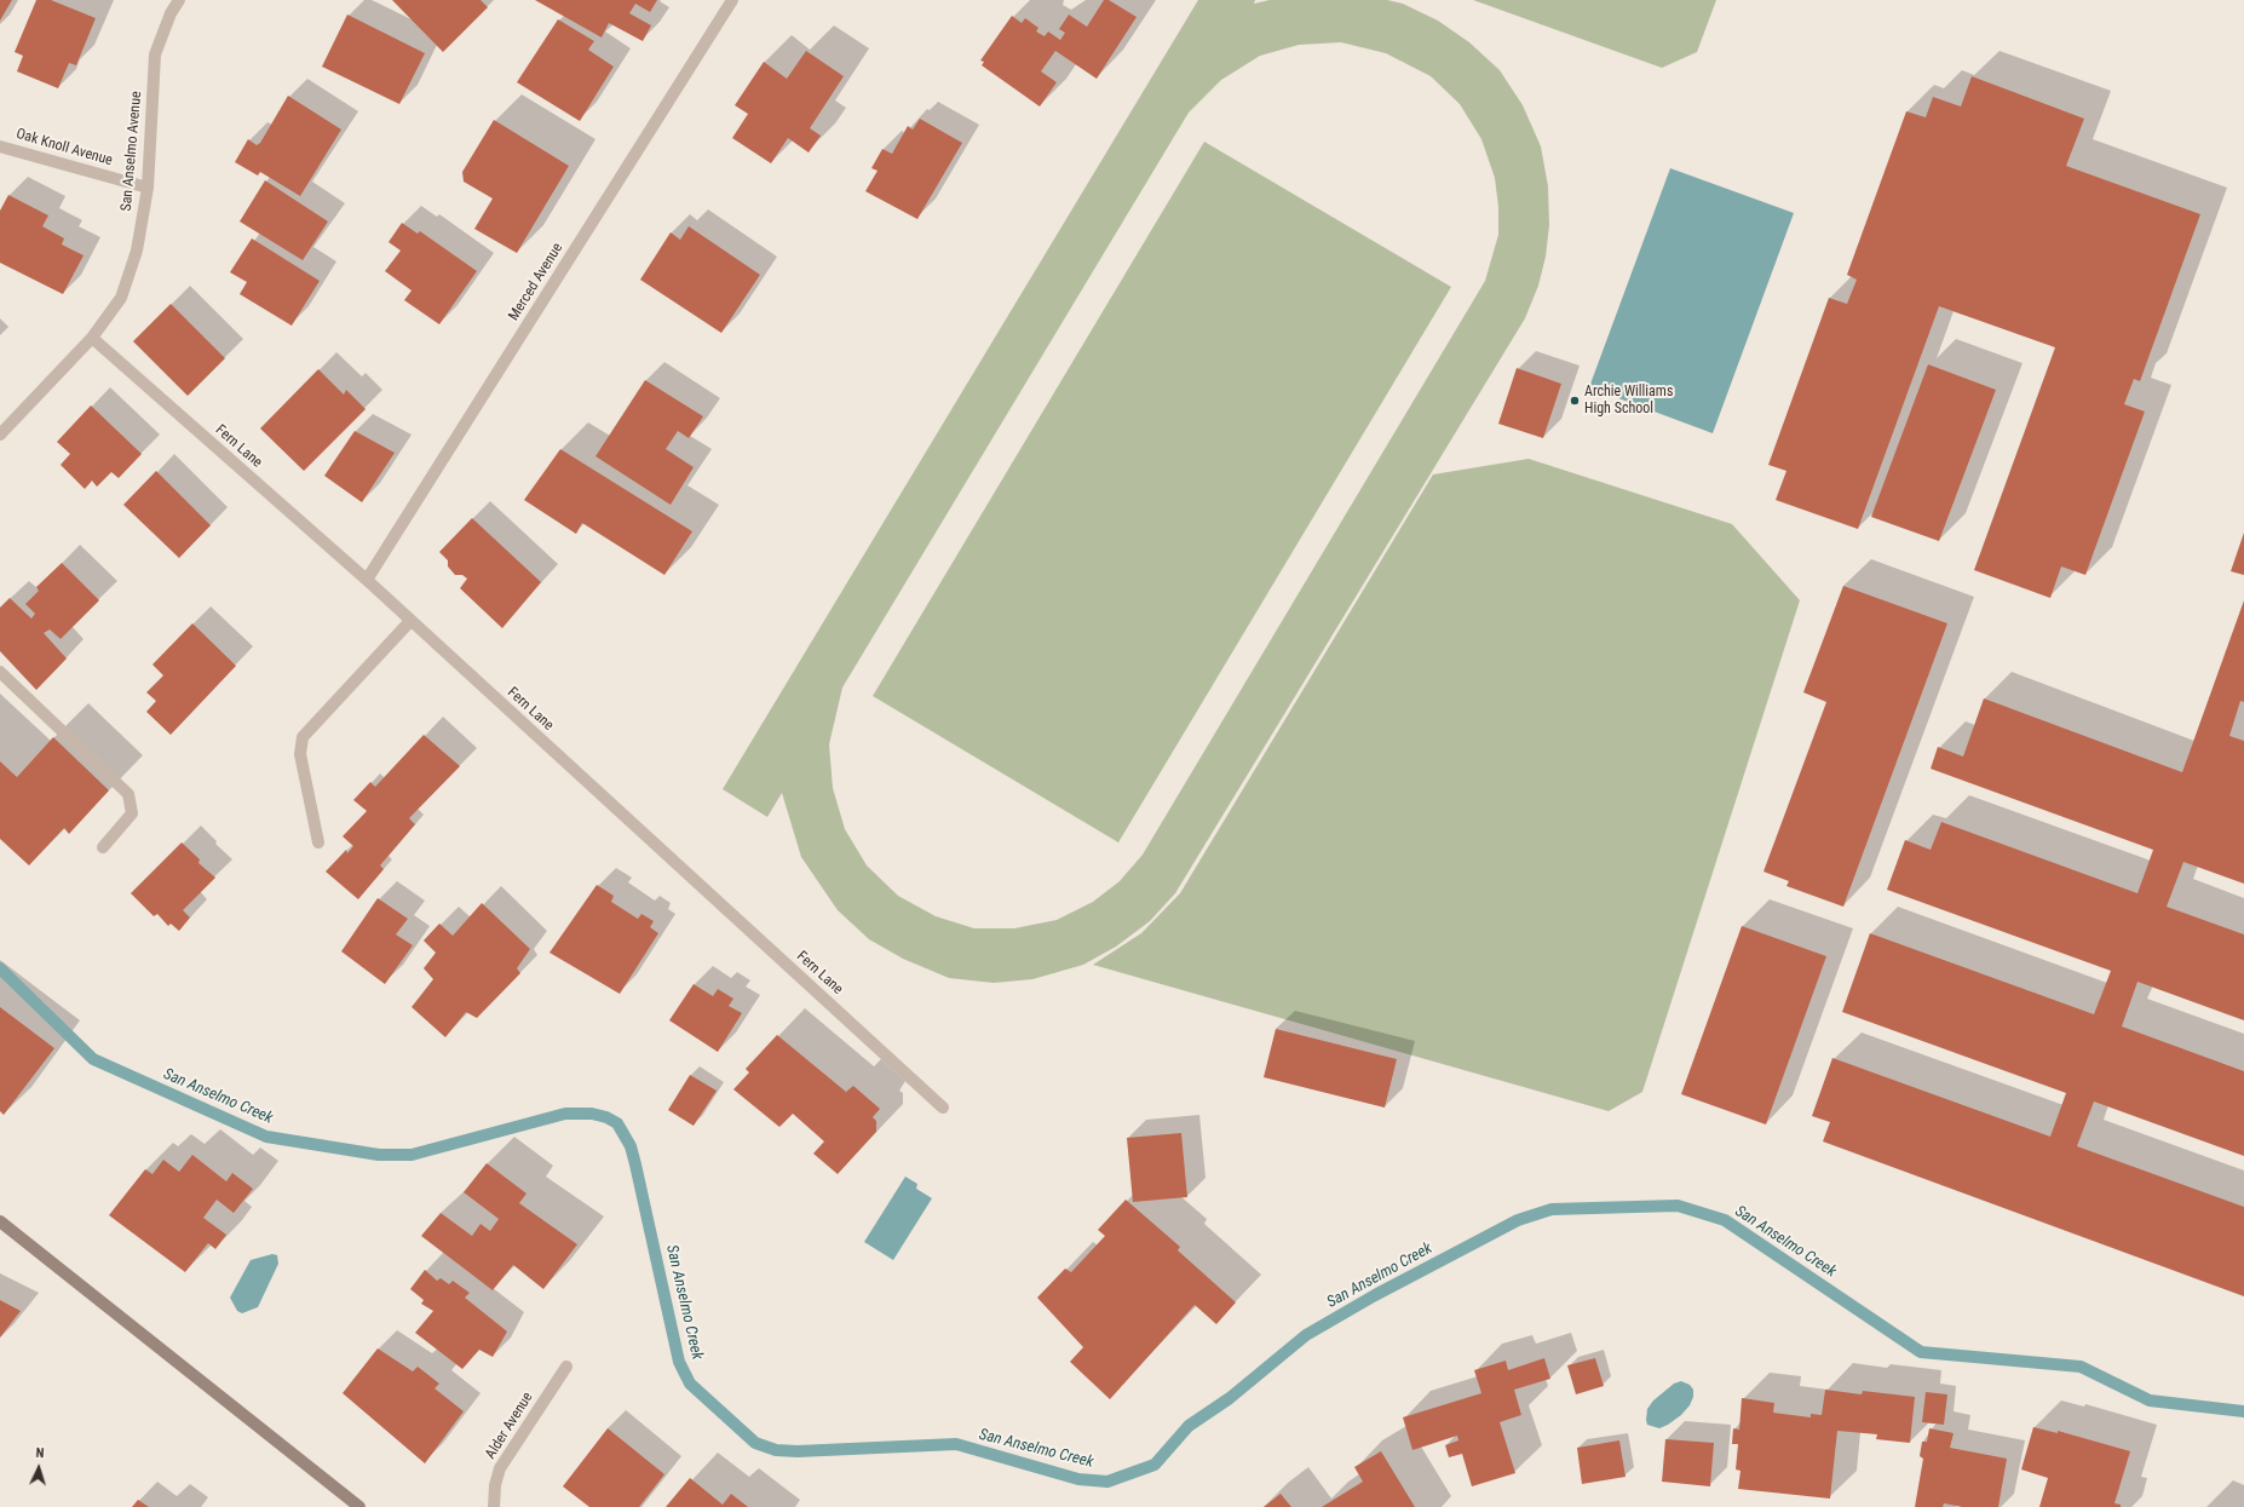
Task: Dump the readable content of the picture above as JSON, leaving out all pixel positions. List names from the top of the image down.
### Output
{
  "streets": {
    "street": [
      "Oak Knoll Avenue",
      "San Anselmo Avenue",
      "Merced Avenue",
      "Fern Lane",
      "Alder Avenue"
    ]
  },
  "crossings": [
    ["Oak Knoll Avenue", "San Anselmo Avenue"],
    ["San Anselmo Avenue", "Fern Lane"],
    ["Merced Avenue", "Fern Lane"]
  ],
  "water": ["San Anselmo Creek"],
  "places": ["Archie Williams High School"],
  "north": "top"
}
